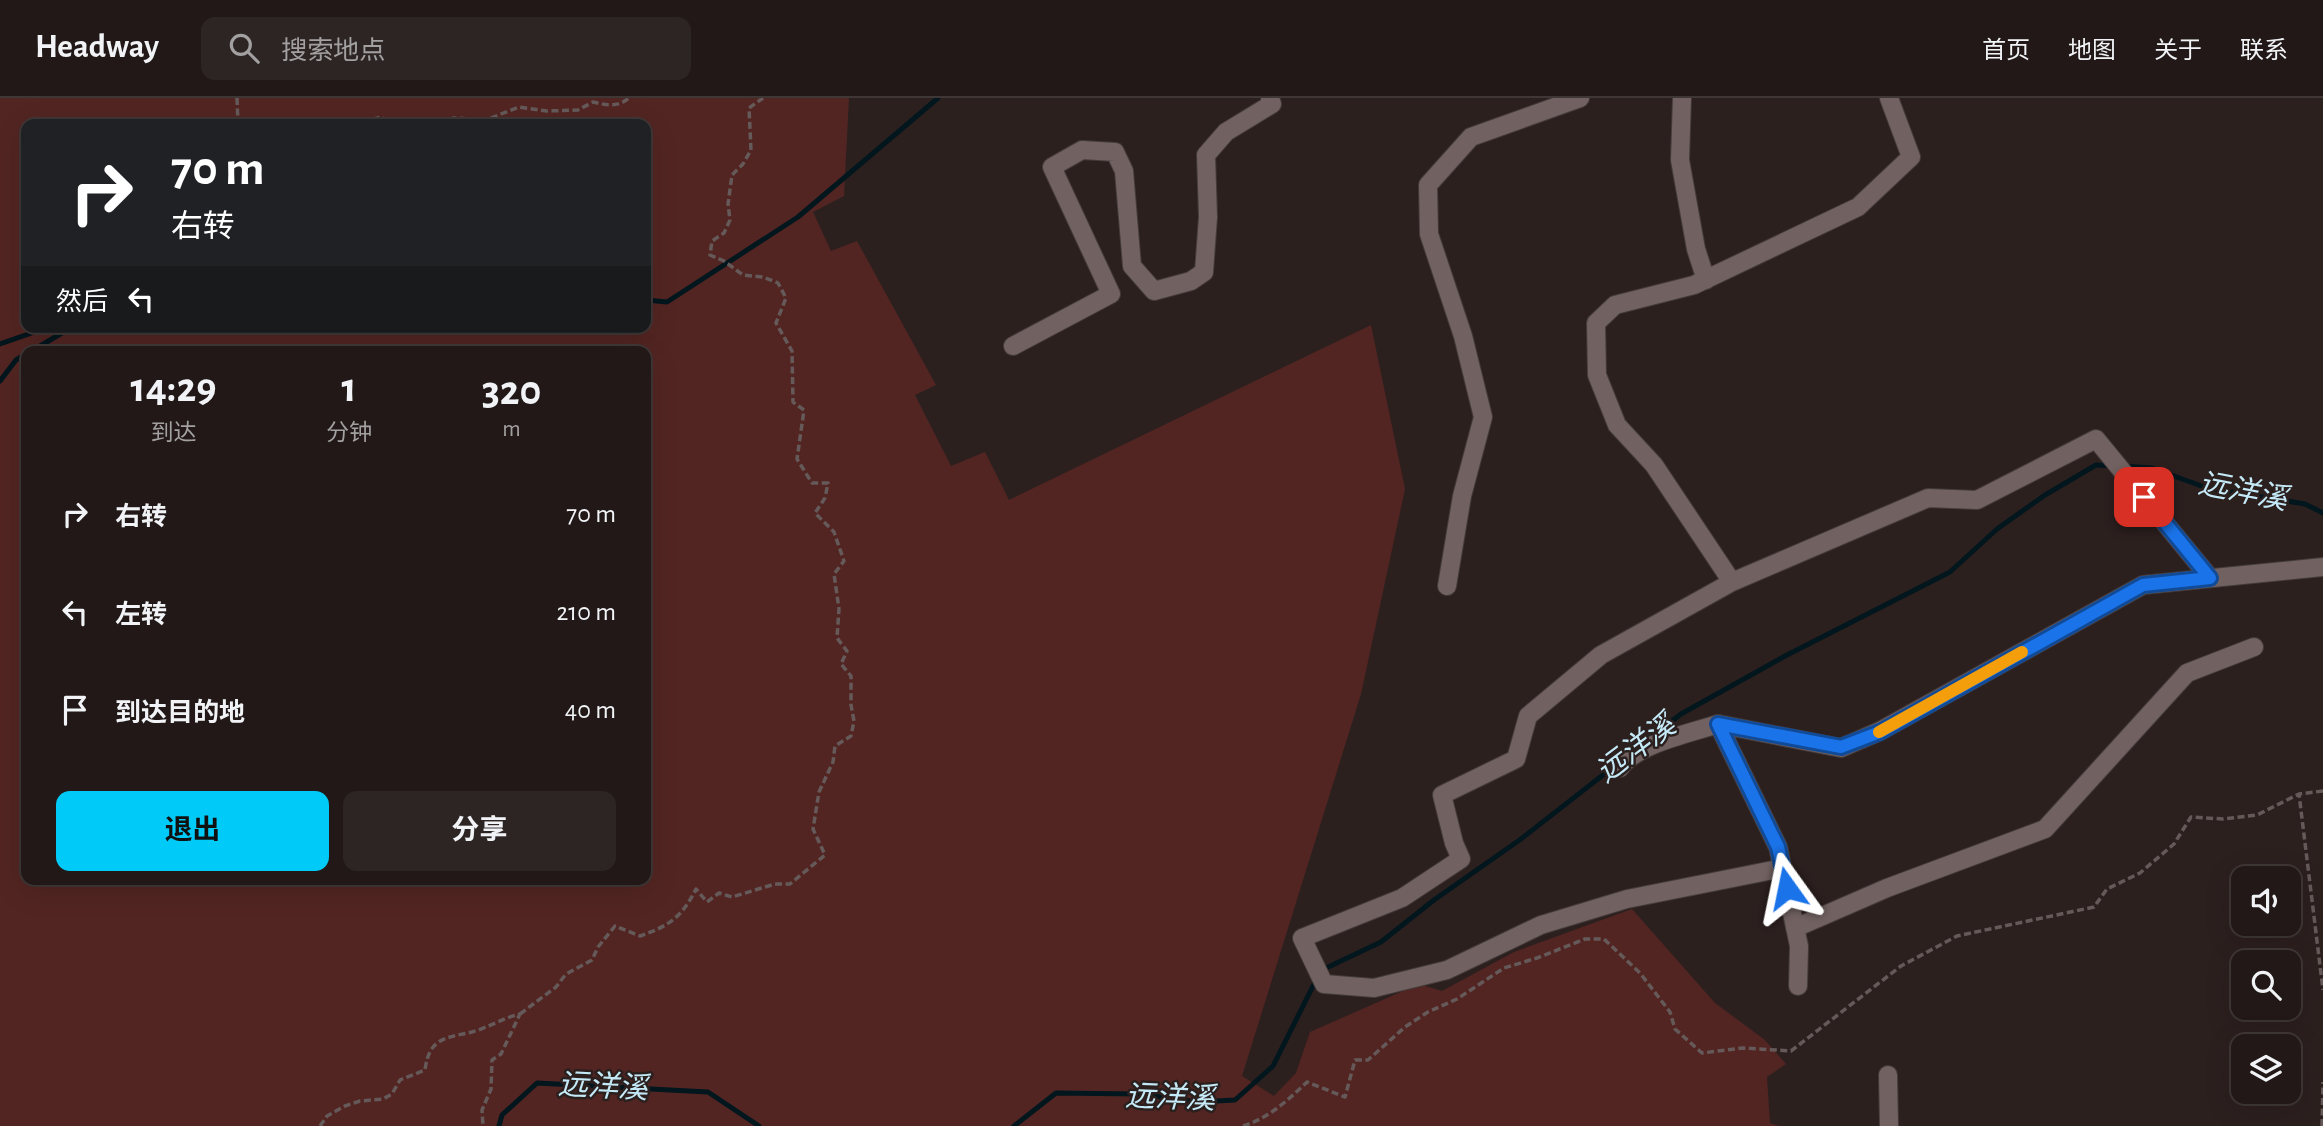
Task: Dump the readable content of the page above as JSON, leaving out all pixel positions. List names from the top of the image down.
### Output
{
  "water": ["远洋溪"],
  "page": {
    "header": "Headway",
    "search": "搜索地点",
    "nav": [
      "首页",
      "地图",
      "关于",
      "联系"
    ],
    "turn": ["70 m", "右转"],
    "then": "然后",
    "eta": [
      "14:29",
      "到达",
      "1",
      "分钟",
      "320",
      "m"
    ],
    "list": [
      {
        "name": "右转",
        "value": "70 m"
      },
      {
        "name": "左转",
        "value": "210 m"
      },
      {
        "name": "到达目的地",
        "value": "40 m"
      }
    ],
    "buttons": ["退出", "分享"]
  }
}
